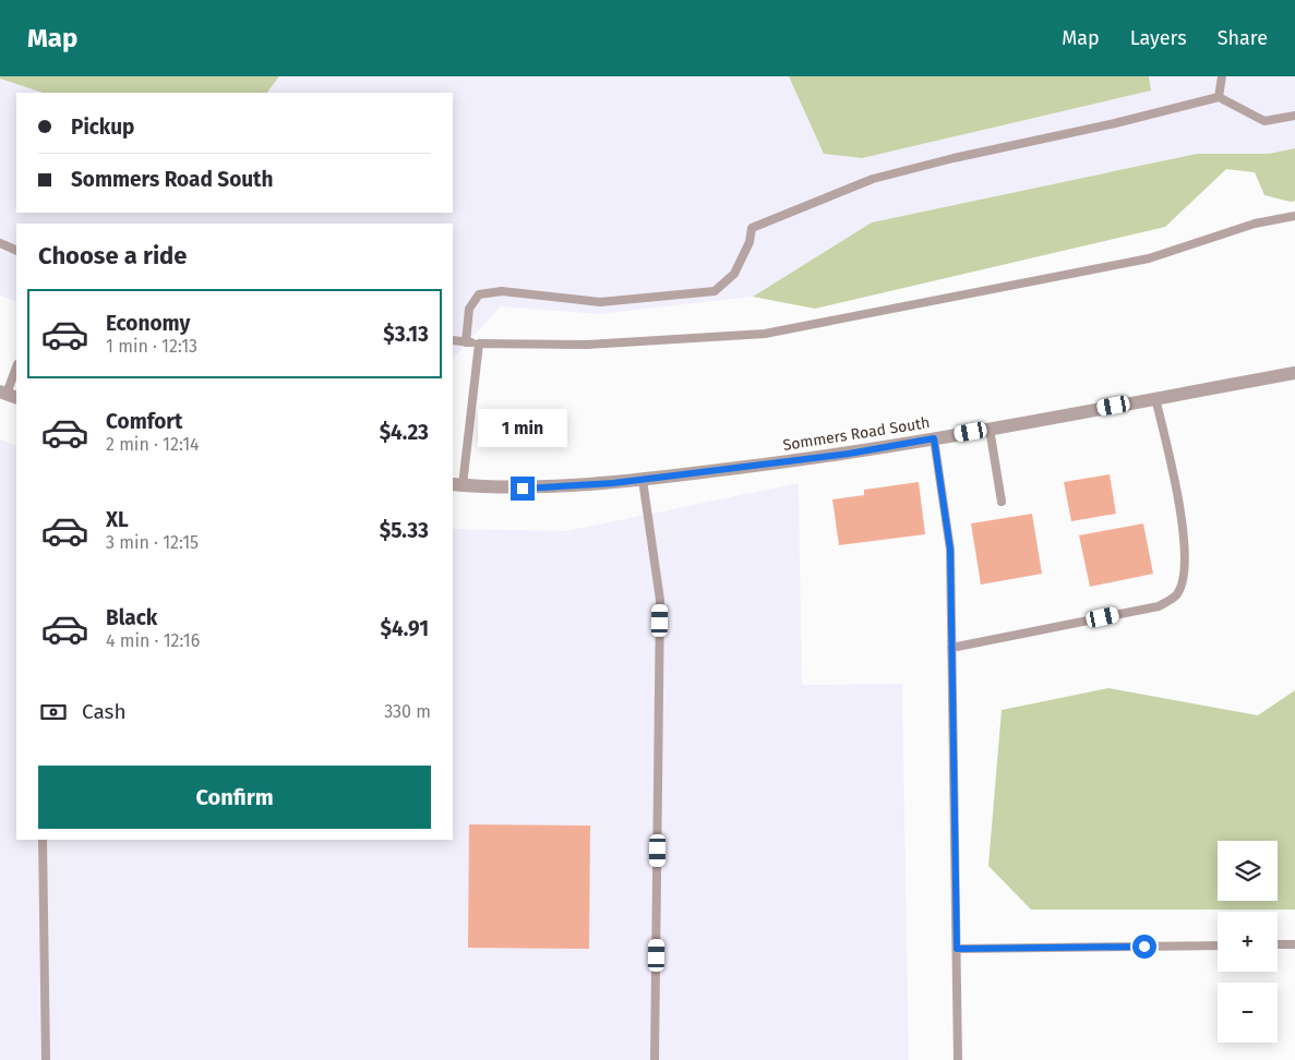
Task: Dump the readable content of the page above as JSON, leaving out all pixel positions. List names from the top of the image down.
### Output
{
  "streets": {
    "street": ["Sommers Road South"]
  },
  "page": {
    "header": "Map",
    "nav": ["Map", "Layers", "Share"],
    "banner": ["Pickup", "Sommers Road South"],
    "heading": "Choose a ride",
    "list": [
      {
        "name": "Economy",
        "note": "1 min · 12:13",
        "value": "$3.13"
      },
      {
        "name": "Comfort",
        "note": "2 min · 12:14",
        "value": "$4.23"
      },
      {
        "name": "XL",
        "note": "3 min · 12:15",
        "value": "$5.33"
      },
      {
        "name": "Black",
        "note": "4 min · 12:16",
        "value": "$4.91"
      }
    ],
    "bubble": "1 min",
    "pay": ["Cash", "330 m"],
    "buttons": "Confirm",
    "map_buttons": ["+", "−"]
  }
}
